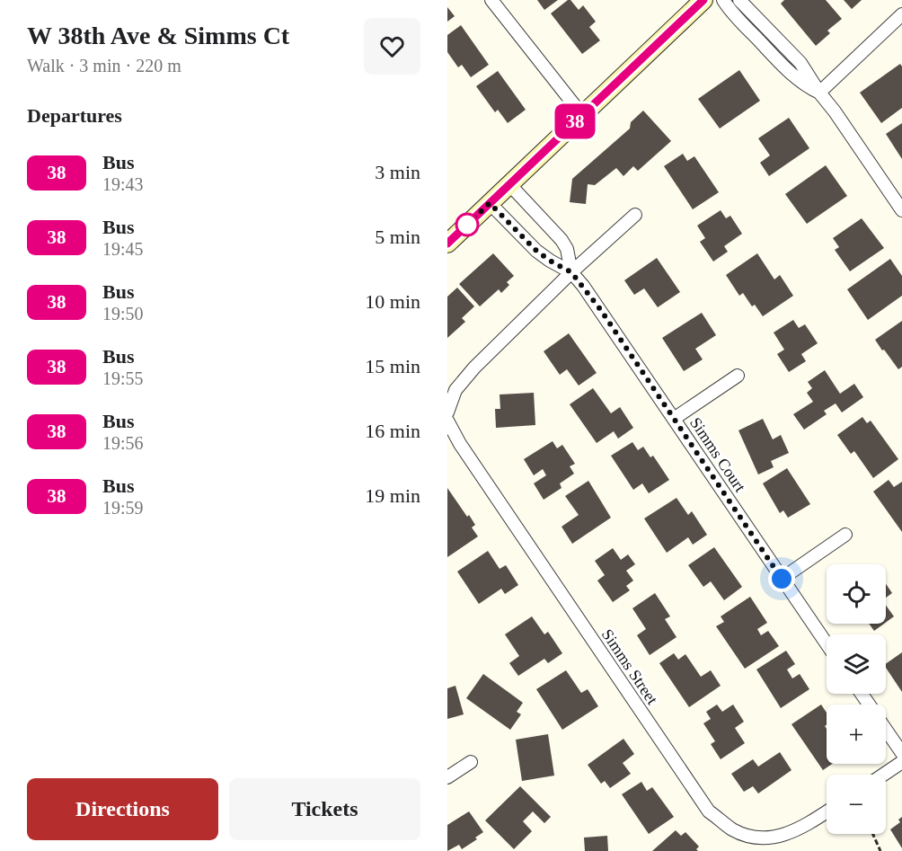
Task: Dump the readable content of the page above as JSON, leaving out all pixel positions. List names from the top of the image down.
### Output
{
  "streets": {
    "street": ["Simms Court", "Simms Street"]
  },
  "lines": ["bus line 38"],
  "page": {
    "heading": [
      ["W 38th Ave & Simms Ct", "Walk · 3 min · 220 m"],
      "Departures"
    ],
    "on_map": "38",
    "list": [
      {
        "mark": "38",
        "name": "Bus",
        "note": "19:43",
        "value": "3 min"
      },
      {
        "mark": "38",
        "name": "Bus",
        "note": "19:45",
        "value": "5 min"
      },
      {
        "mark": "38",
        "name": "Bus",
        "note": "19:50",
        "value": "10 min"
      },
      {
        "mark": "38",
        "name": "Bus",
        "note": "19:55",
        "value": "15 min"
      },
      {
        "mark": "38",
        "name": "Bus",
        "note": "19:56",
        "value": "16 min"
      },
      {
        "mark": "38",
        "name": "Bus",
        "note": "19:59",
        "value": "19 min"
      }
    ],
    "map_buttons": ["+", "−"],
    "buttons": ["Directions", "Tickets"]
  }
}
